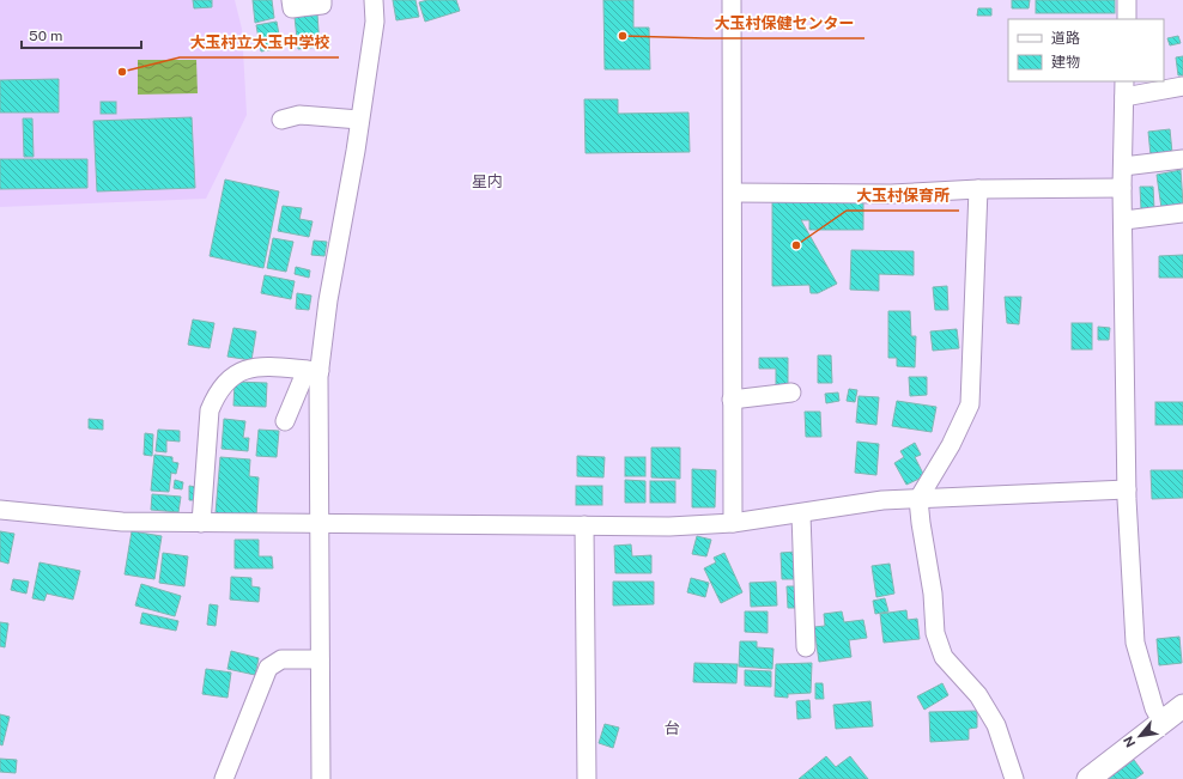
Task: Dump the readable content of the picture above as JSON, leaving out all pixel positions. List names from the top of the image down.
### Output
{
  "districts": ["星内", "台"],
  "places": ["大玉村保健センター", "大玉村立大玉中学校", "大玉村保育所"],
  "legend": ["道路", "建物"],
  "scale_bar": "50 m",
  "north": "bottom left"
}
